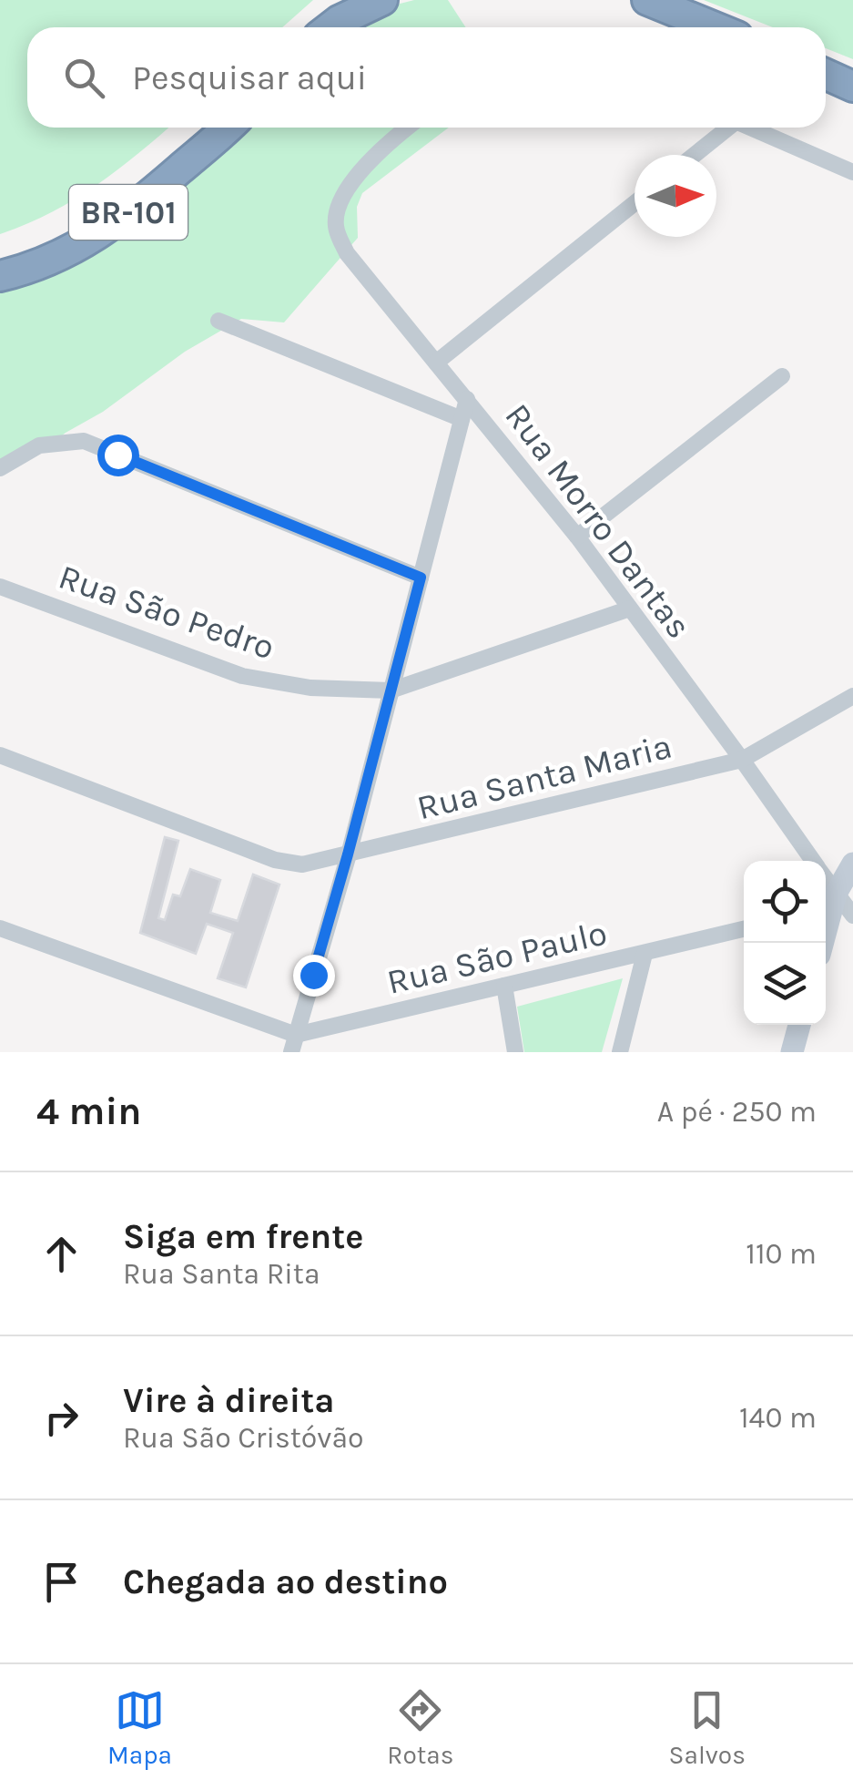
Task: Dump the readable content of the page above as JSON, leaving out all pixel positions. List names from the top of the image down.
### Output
{
  "streets": {
    "highway": ["BR-101"],
    "street": [
      "Rua Morro Dantas",
      "Rua São Pedro",
      "Rua Santa Maria",
      "Rua São Paulo"
    ]
  },
  "crossings": [
    ["Rua Morro Dantas", "Rua São Pedro"],
    ["Rua Morro Dantas", "Rua Santa Maria"]
  ],
  "north": "right",
  "page": {
    "search": "Pesquisar aqui",
    "heading": ["4 min", "A pé · 250 m"],
    "list": [
      ["Siga em frente", "Rua Santa Rita", "110 m"],
      ["Vire à direita", "Rua São Cristóvão", "140 m"],
      "Chegada ao destino"
    ],
    "nav": ["Mapa", "Rotas", "Salvos"]
  }
}
